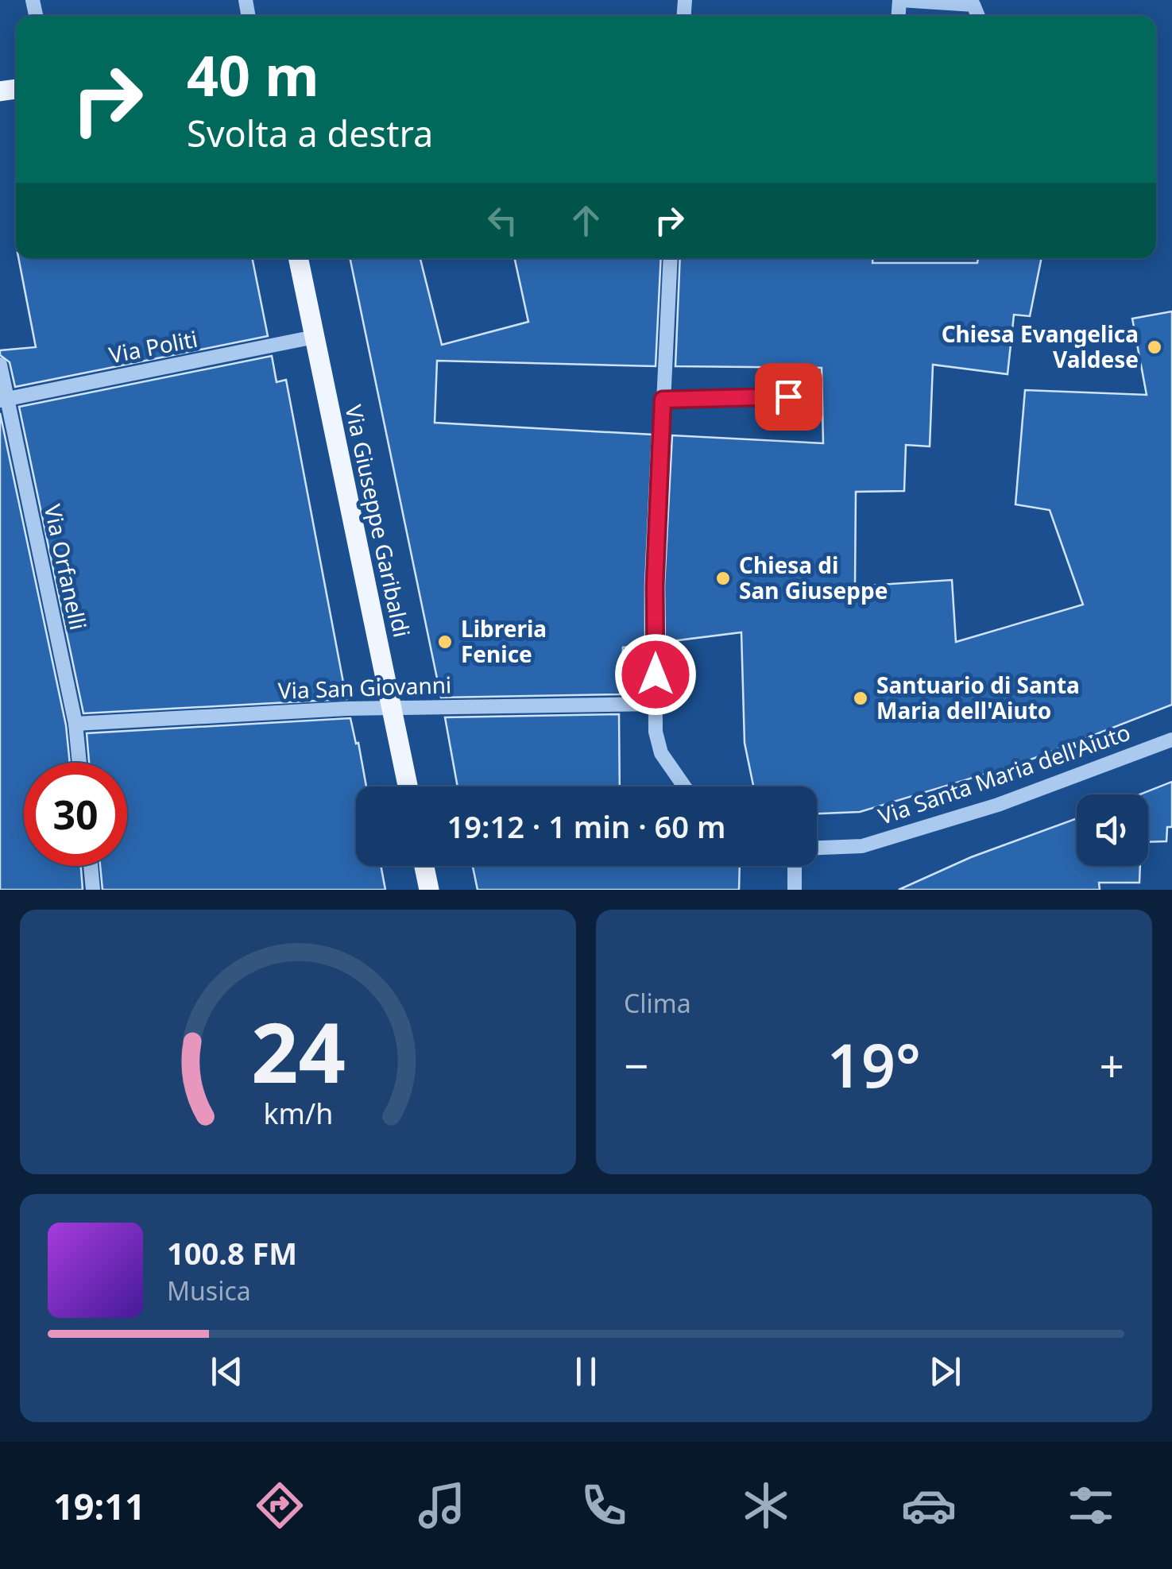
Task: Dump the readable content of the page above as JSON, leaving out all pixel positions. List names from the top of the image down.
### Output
{
  "streets": {
    "main road": ["Via Giuseppe Garibaldi"],
    "street": [
      "Via Politi",
      "Via Orfanelli",
      "Via San Giovanni",
      "Via Santa Maria dell'Aiuto"
    ]
  },
  "crossings": [
    ["Via Politi", "Via Giuseppe Garibaldi"],
    ["Via Politi", "Via Orfanelli"],
    ["Via Giuseppe Garibaldi", "Via San Giovanni"],
    ["Via Orfanelli", "Via San Giovanni"]
  ],
  "places": [
    "Chiesa Evangelica Valdese",
    "Chiesa di San Giuseppe",
    "Libreria Fenice",
    "Santuario di Santa Maria dell'Aiuto"
  ],
  "page": {
    "turn": ["40 m", "Svolta a destra"],
    "limit": "30",
    "trip": "19:12 · 1 min · 60 m",
    "tile": "Clima",
    "heat": ["−", "19°", "+"],
    "song": ["100.8 FM", "Musica"],
    "tabs": "19:11",
    "gauge": ["24", "km/h"]
  }
}
